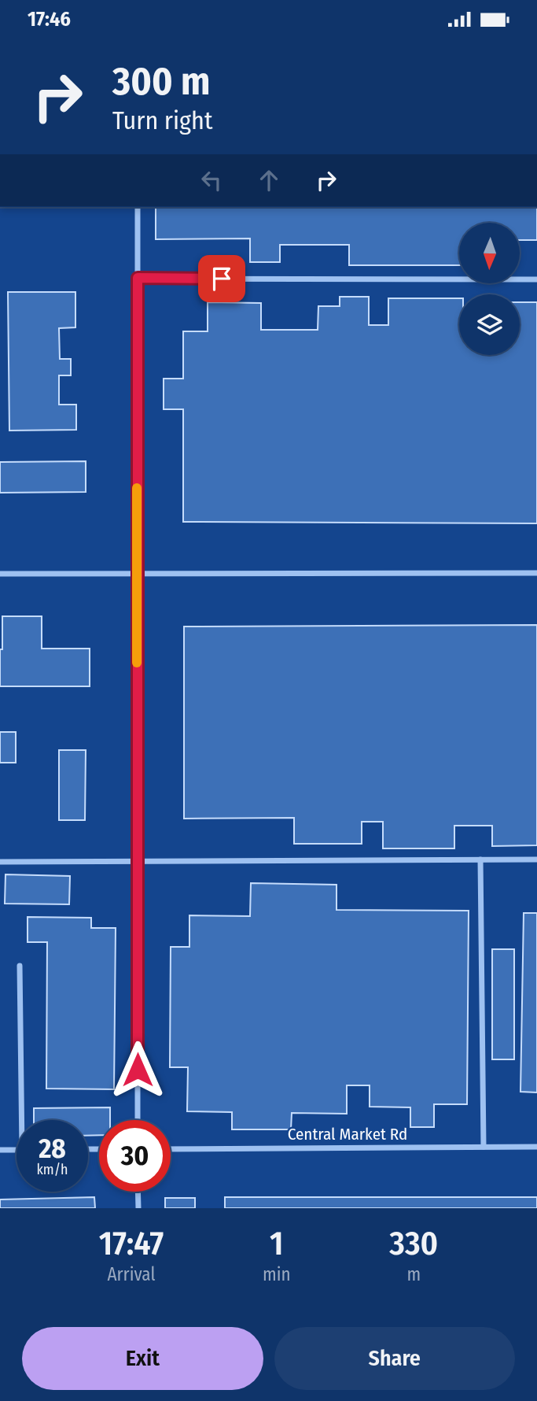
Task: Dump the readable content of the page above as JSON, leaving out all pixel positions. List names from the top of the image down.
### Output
{
  "streets": {
    "street": ["Central Market Rd"]
  },
  "north": "bottom",
  "page": {
    "status": "17:46",
    "turn": ["300 m", "Turn right"],
    "speed": "28 km/h",
    "limit": "30",
    "eta": [
      "17:47",
      "Arrival",
      "1",
      "min",
      "330",
      "m"
    ],
    "buttons": ["Exit", "Share"]
  }
}
